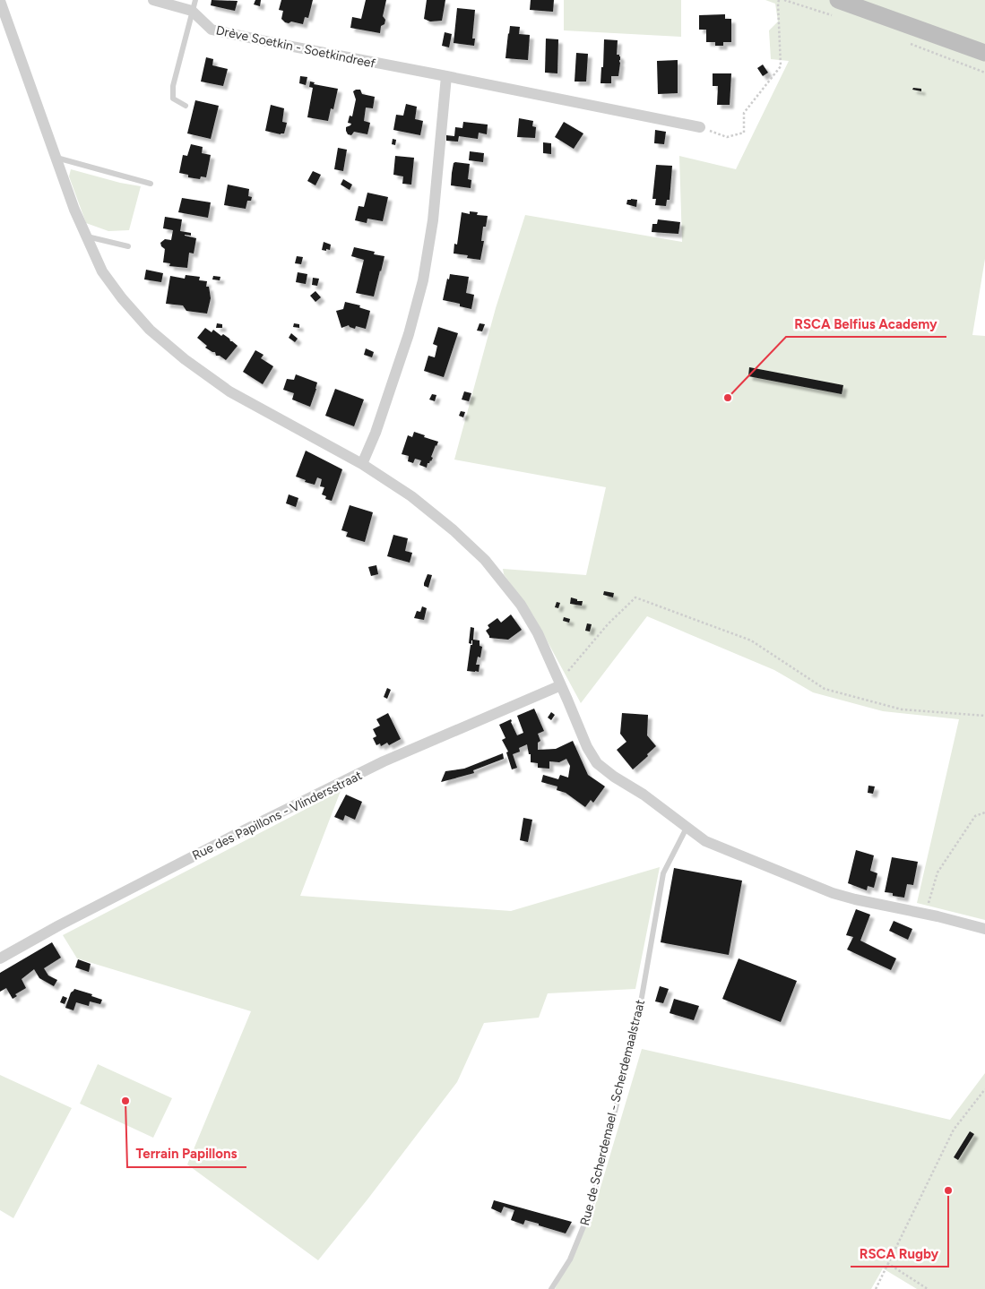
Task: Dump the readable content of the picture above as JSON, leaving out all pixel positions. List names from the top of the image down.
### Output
{
  "streets": {
    "street": ["Drève Soetkin - Soetkindreef", "Rue des Papillons - Vlindersstraat"],
    "lane": ["Rue de Scherdemael - Scherdemaalstraat"]
  },
  "places": ["RSCA Belfius Academy", "Terrain Papillons", "RSCA Rugby"]
}
